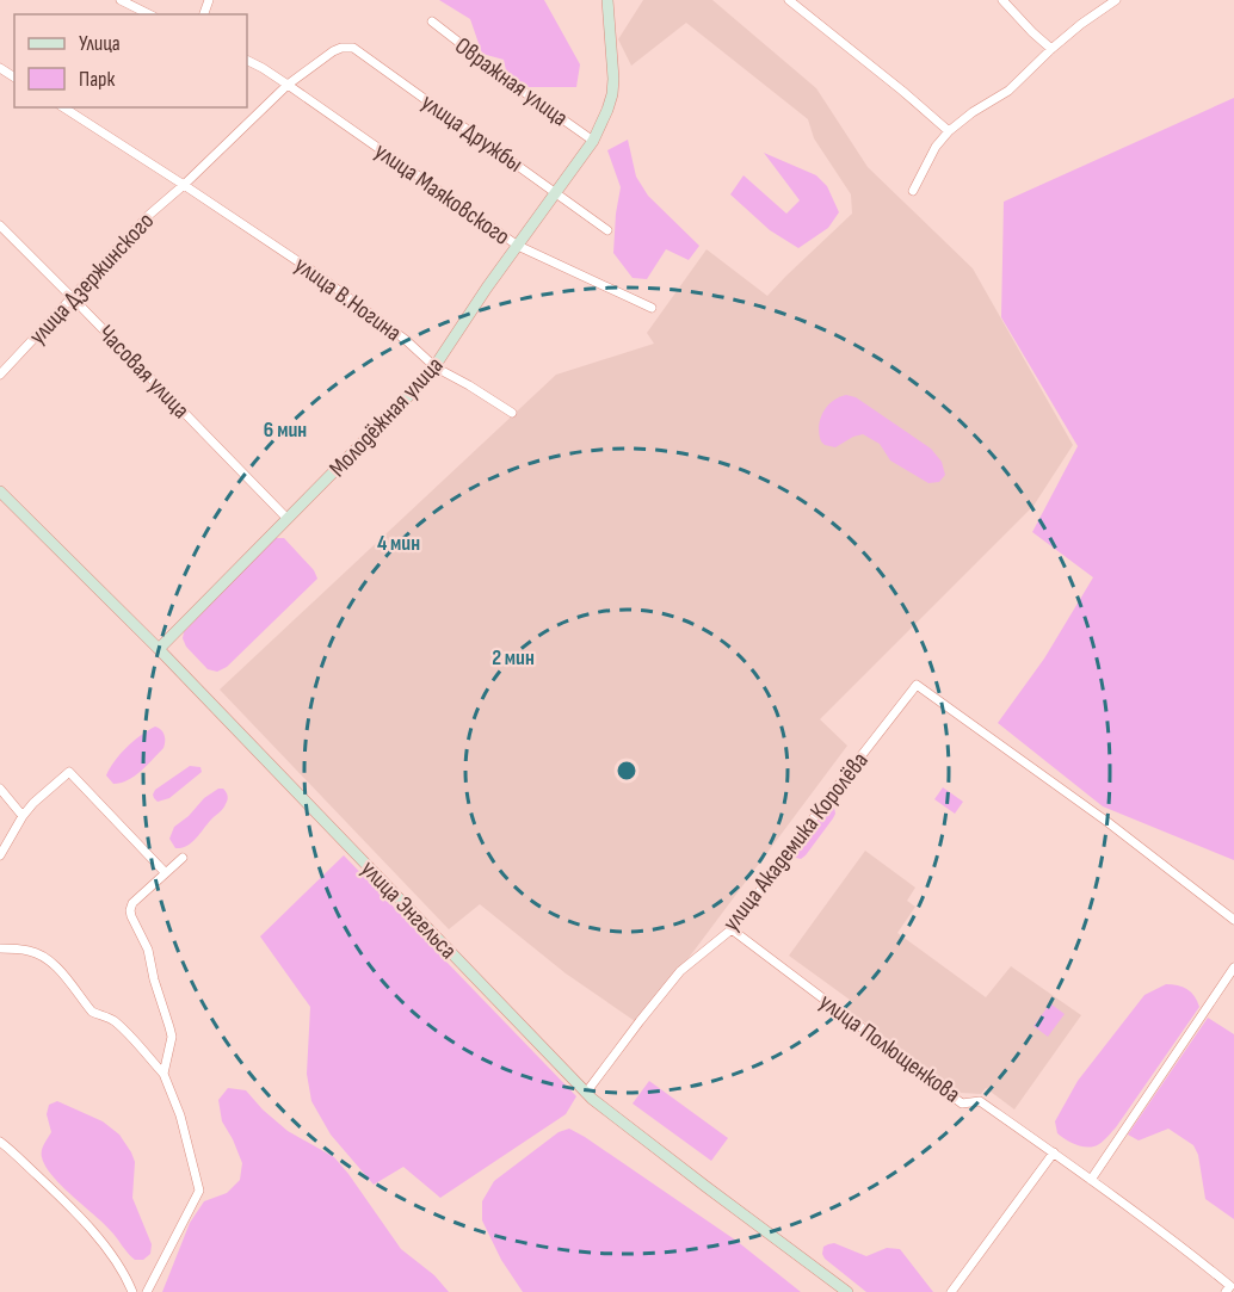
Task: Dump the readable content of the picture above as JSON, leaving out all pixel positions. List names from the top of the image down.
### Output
{
  "streets": {
    "main road": ["Молодёжная улица", "улица Энгельса"],
    "street": [
      "Овражная улица",
      "улица Дружбы",
      "улица Маяковского",
      "улица Дзержинского",
      "улица В.Ногина",
      "Часовая улица",
      "улица Академика Королёва",
      "улица Полющенкова"
    ]
  },
  "crossings": [
    ["Овражная улица", "Молодёжная улица"],
    ["улица Дружбы", "улица Дзержинского"],
    ["улица Дружбы", "Молодёжная улица"],
    ["улица Маяковского", "улица Дзержинского"],
    ["улица Маяковского", "Молодёжная улица"],
    ["улица Дзержинского", "улица В.Ногина"],
    ["улица Дзержинского", "Часовая улица"],
    ["улица В.Ногина", "Молодёжная улица"],
    ["Часовая улица", "Молодёжная улица"],
    ["Молодёжная улица", "улица Энгельса"],
    ["улица Академика Королёва", "улица Энгельса"],
    ["улица Академика Королёва", "улица Полющенкова"]
  ],
  "legend": ["Улица", "Парк"],
  "rings": ["6 мин", "4 мин", "2 мин"]
}
